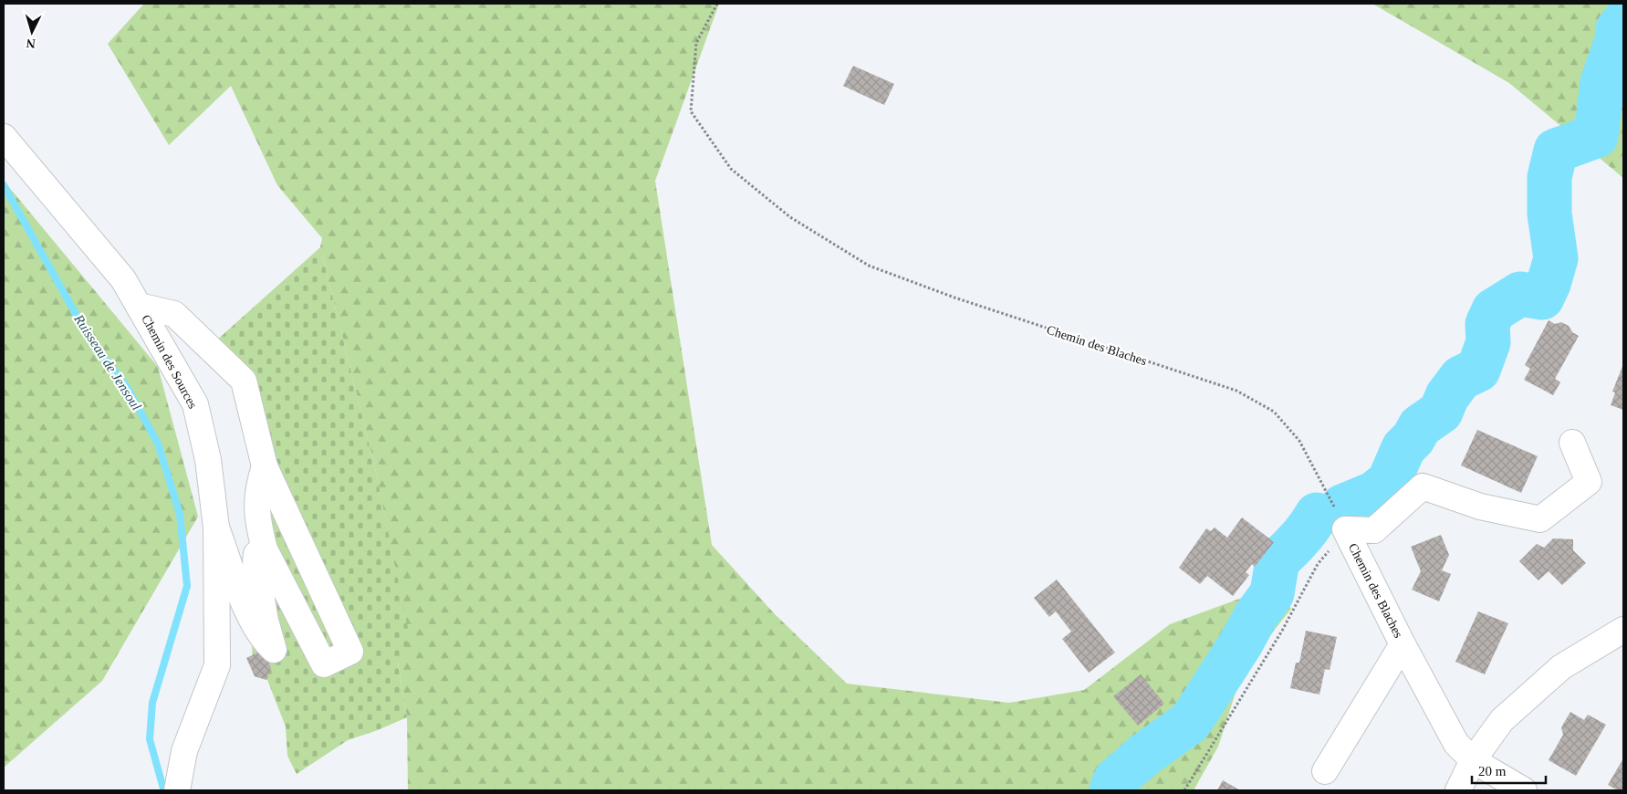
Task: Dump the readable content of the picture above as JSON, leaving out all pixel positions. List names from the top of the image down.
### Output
{
  "streets": {
    "street": ["Chemin des Blaches", "Chemin des Sources"]
  },
  "water": ["Ruisseau de Jensoul"],
  "scale_bar": "20 m",
  "north": "bottom"
}
